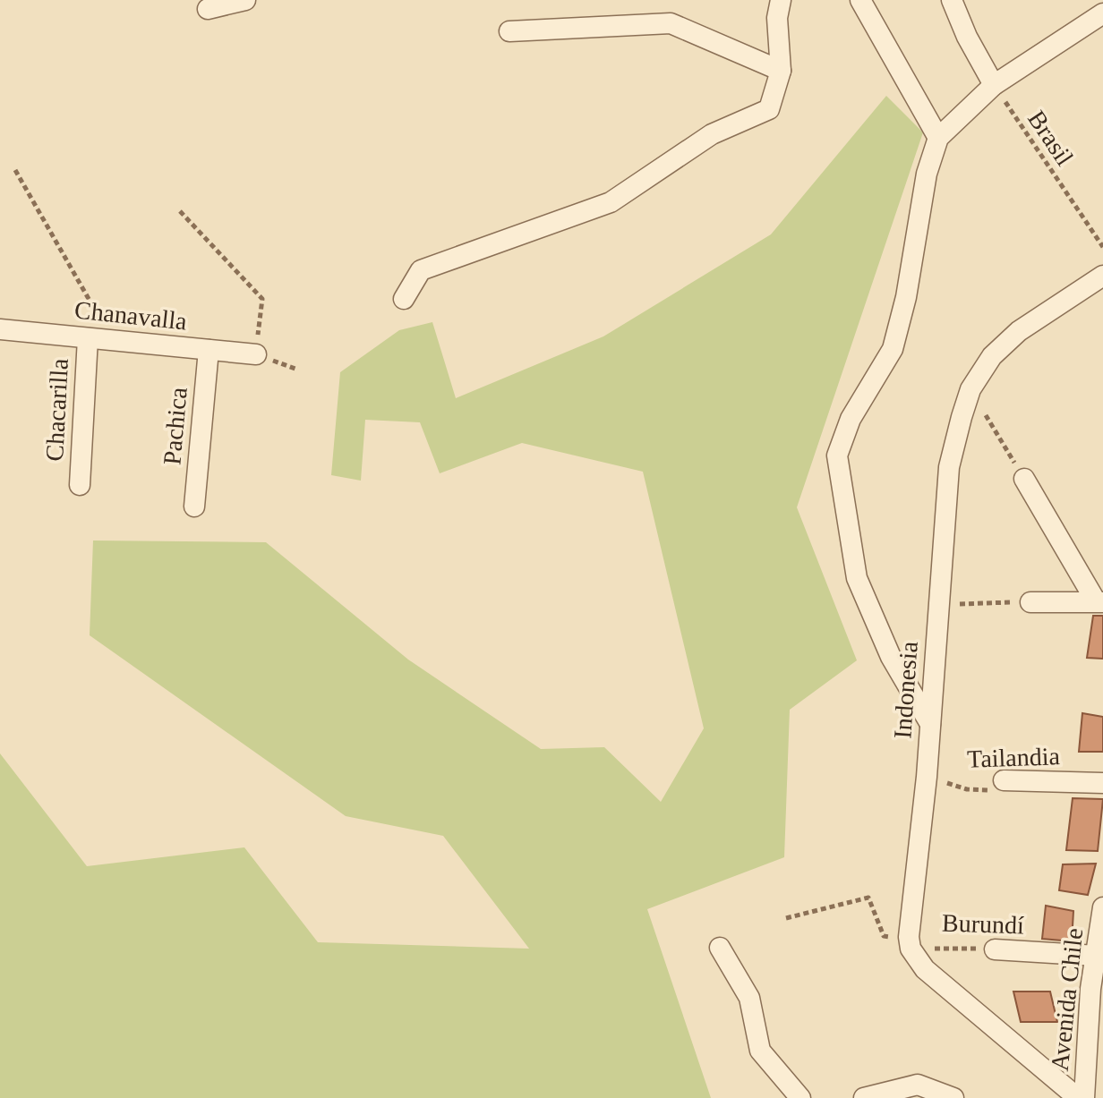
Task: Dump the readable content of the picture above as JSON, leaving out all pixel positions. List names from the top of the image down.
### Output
{
  "streets": {
    "street": [
      "Chanavalla",
      "Chacarilla",
      "Pachica",
      "Indonesia",
      "Tailandia",
      "Burundí",
      "Avenida Chile"
    ],
    "path": ["Brasil"]
  },
  "crossings": [
    ["Chanavalla", "Chacarilla"],
    ["Chanavalla", "Pachica"],
    ["Indonesia", "Tailandia"],
    ["Indonesia", "Burundí"],
    ["Burundí", "Avenida Chile"]
  ]
}
